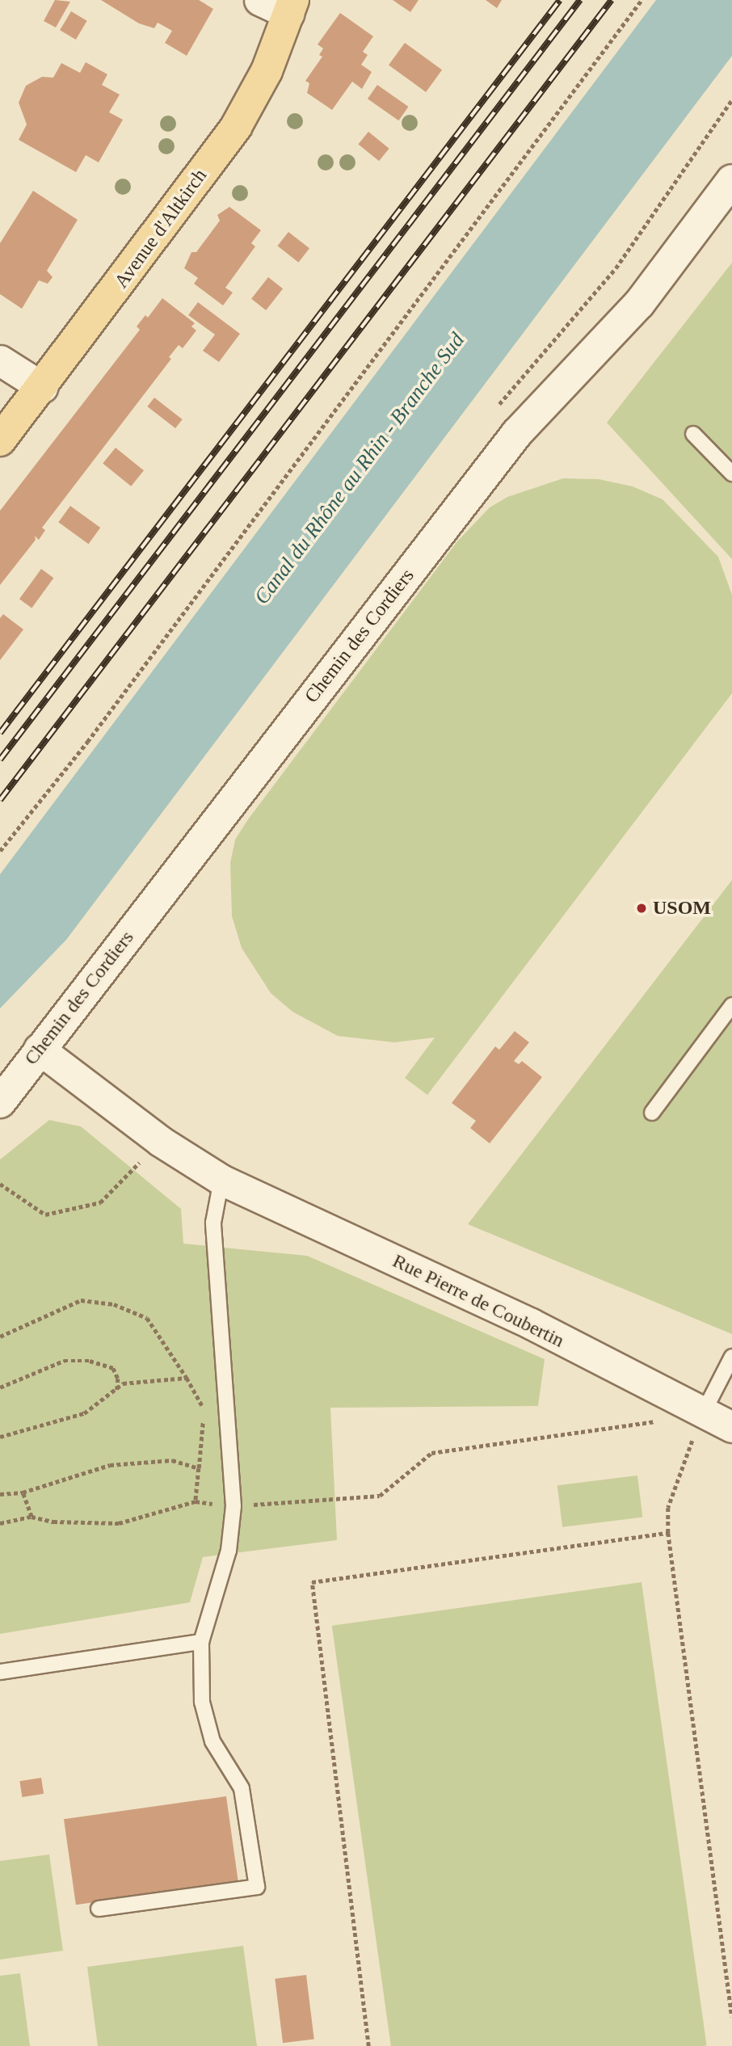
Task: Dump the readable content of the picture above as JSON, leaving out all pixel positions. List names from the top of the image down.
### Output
{
  "streets": {
    "main road": ["Avenue d'Altkirch"],
    "street": ["Chemin des Cordiers", "Rue Pierre de Coubertin"]
  },
  "crossings": [
    ["Chemin des Cordiers", "Rue Pierre de Coubertin"]
  ],
  "water": ["Canal du Rhône au Rhin - Branche Sud"],
  "places": ["USOM"]
}
